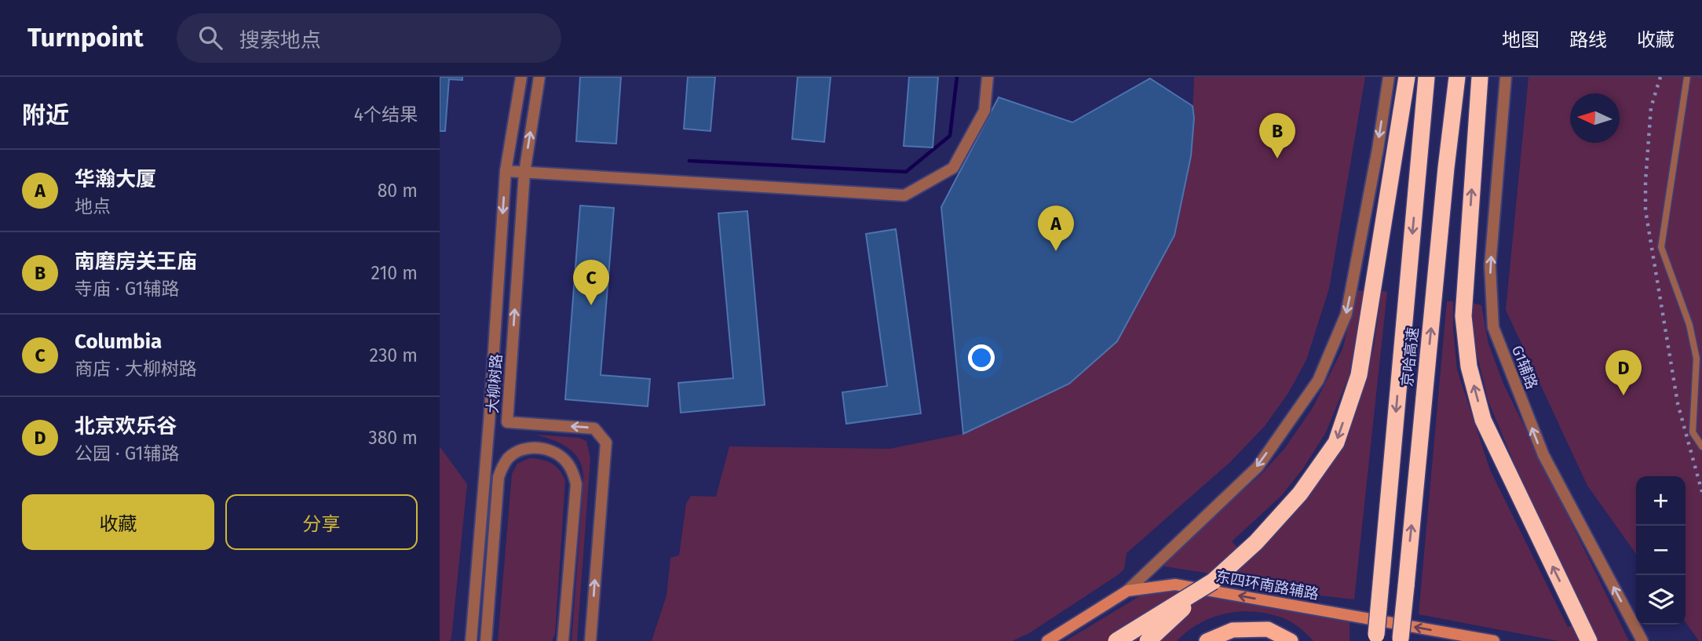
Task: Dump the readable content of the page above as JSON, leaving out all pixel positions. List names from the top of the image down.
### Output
{
  "streets": {
    "highway": ["京哈高速"],
    "main road": ["东四环南路辅路"],
    "street": ["G1辅路", "大柳树路"]
  },
  "one_way": ["G1辅路", "东四环南路辅路"],
  "north": "left",
  "page": {
    "header": "Turnpoint",
    "search": "搜索地点",
    "nav": ["地图", "路线", "收藏"],
    "heading": ["附近", "4个结果"],
    "pins": [
      "B",
      "A",
      "C",
      "D"
    ],
    "list": [
      {
        "mark": "A",
        "name": "华瀚大厦",
        "note": "地点",
        "value": "80 m"
      },
      {
        "mark": "B",
        "name": "南磨房关王庙",
        "note": "寺庙 · G1辅路",
        "value": "210 m"
      },
      {
        "mark": "C",
        "name": "Columbia",
        "note": "商店 · 大柳树路",
        "value": "230 m"
      },
      {
        "mark": "D",
        "name": "北京欢乐谷",
        "note": "公园 · G1辅路",
        "value": "380 m"
      }
    ],
    "map_buttons": ["+", "−"],
    "buttons": ["收藏", "分享"]
  }
}
